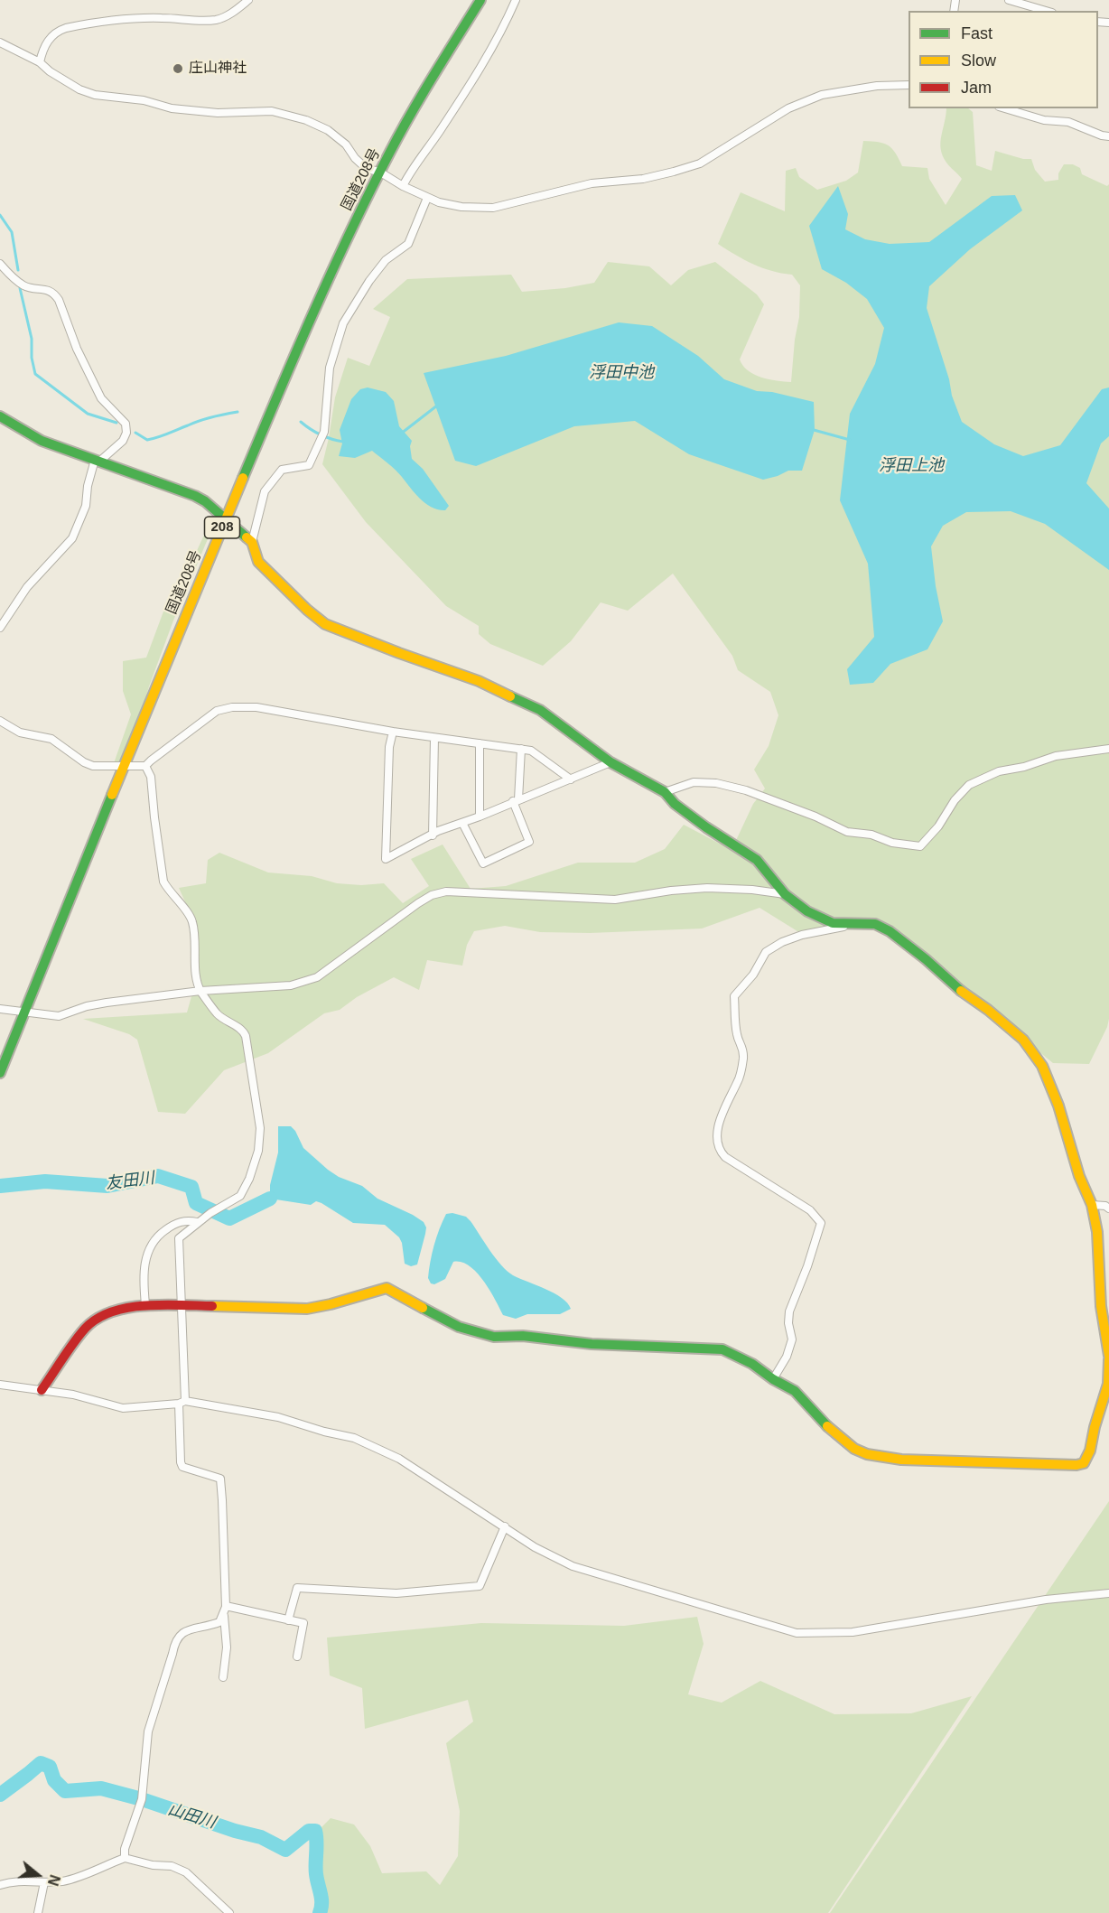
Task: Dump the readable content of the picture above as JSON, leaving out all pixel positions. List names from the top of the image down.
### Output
{
  "streets": {
    "main road": ["国道208号", "208"]
  },
  "water": [
    "浮田中池",
    "浮田上池",
    "友田川",
    "山田川"
  ],
  "places": ["庄山神社"],
  "legend": ["Fast", "Slow", "Jam"],
  "north": "right"
}
